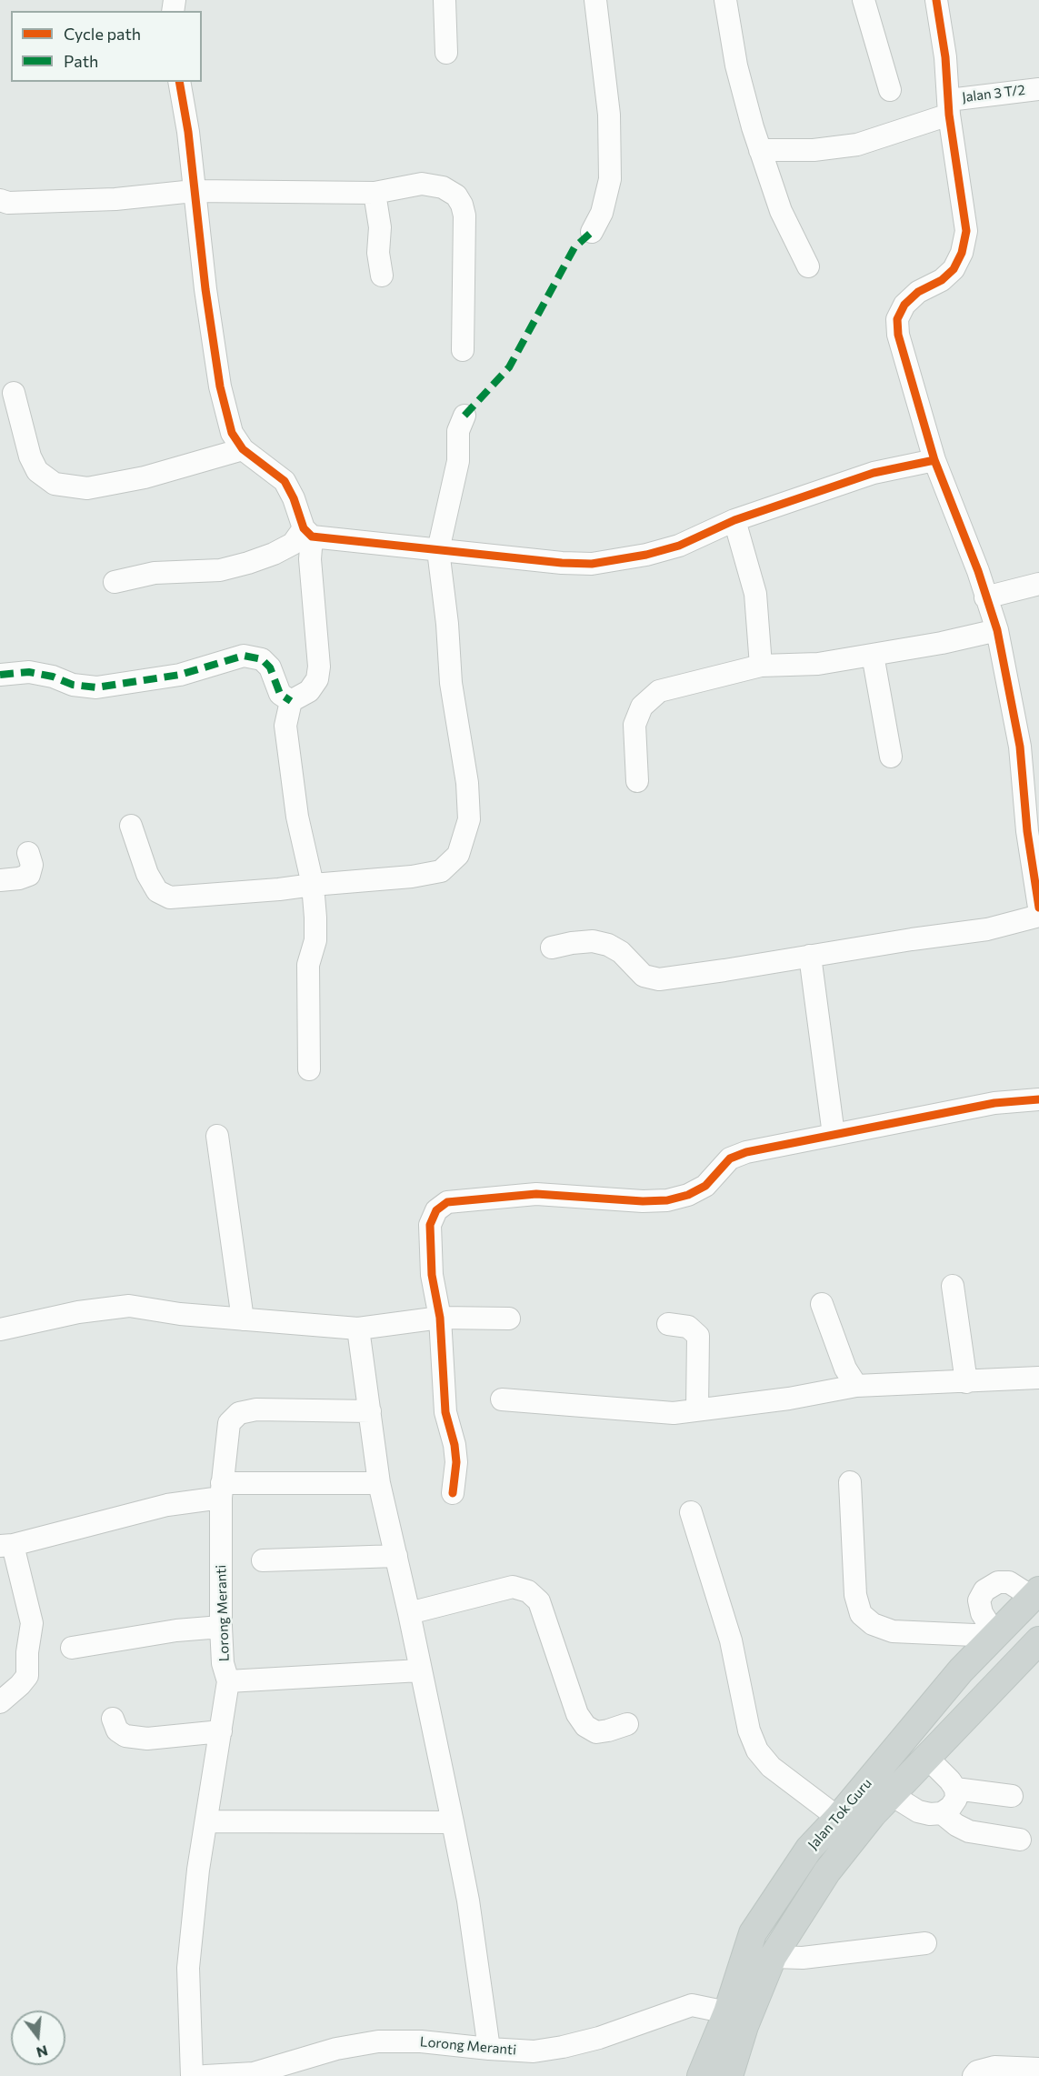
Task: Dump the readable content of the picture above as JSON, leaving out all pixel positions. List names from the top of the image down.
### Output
{
  "streets": {
    "main road": ["Jalan Tok Guru"],
    "street": ["Jalan 3 T/2", "Lorong Meranti"]
  },
  "crossings": [
    ["Lorong Meranti", "Jalan Tok Guru"]
  ],
  "legend": ["Cycle path", "Path"],
  "north": "bottom"
}
